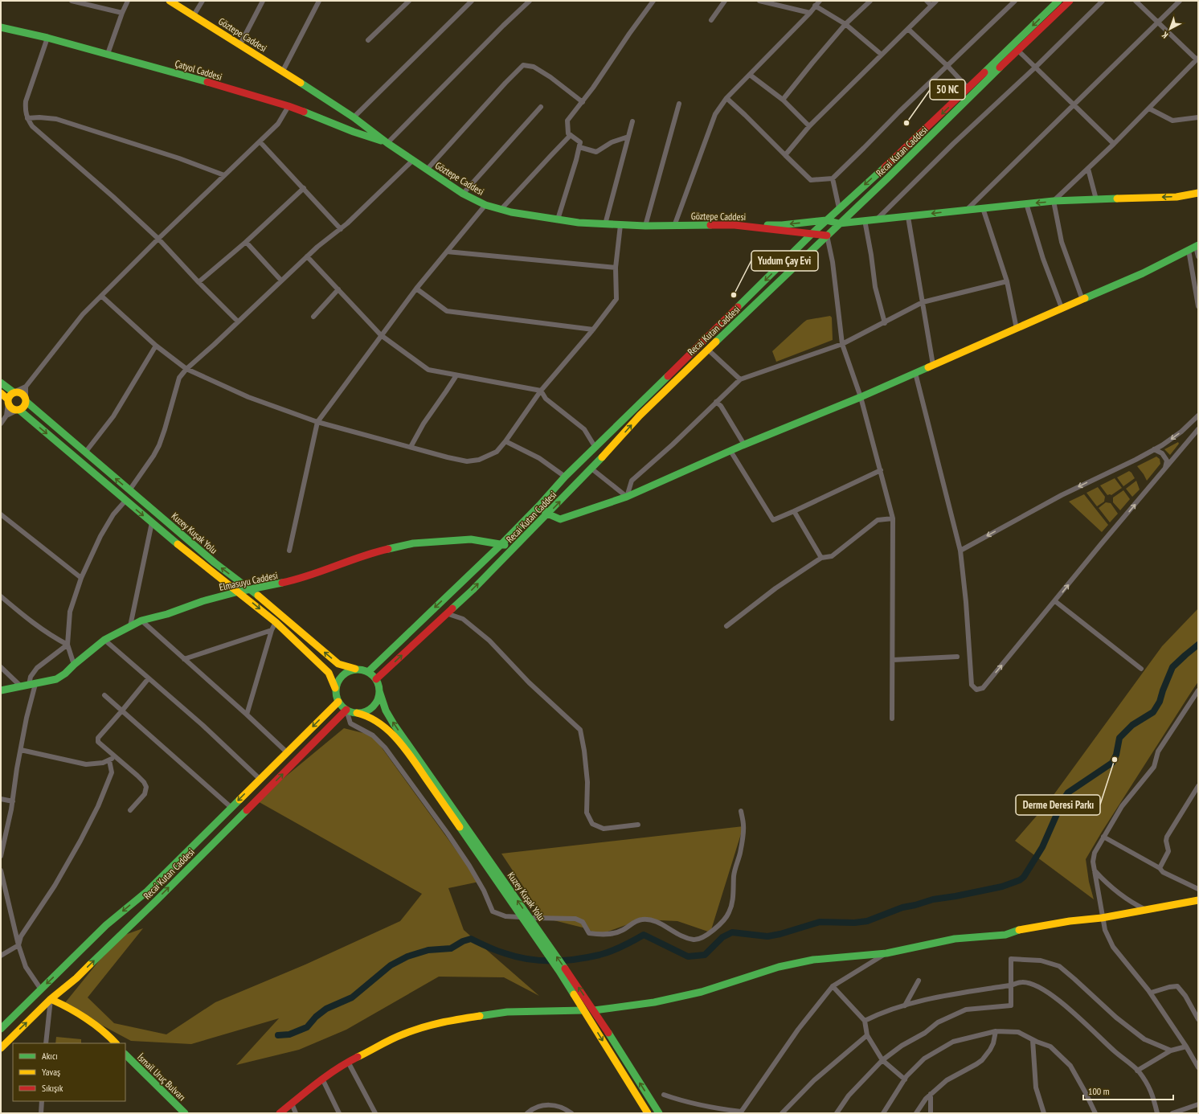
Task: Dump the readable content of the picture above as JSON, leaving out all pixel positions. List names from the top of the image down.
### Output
{
  "streets": {
    "main road": [
      "Göztepe Caddesi",
      "Çatyol Caddesi",
      "Recai Kutan Caddesi",
      "Kuzey Kuşak Yolu",
      "Elmasuyu Caddesi",
      "İsmail Uruç Bulvarı"
    ]
  },
  "crossings": [
    ["Göztepe Caddesi", "Çatyol Caddesi"],
    ["Göztepe Caddesi", "Recai Kutan Caddesi"],
    ["Recai Kutan Caddesi", "Kuzey Kuşak Yolu"],
    ["Recai Kutan Caddesi", "Elmasuyu Caddesi"],
    ["Kuzey Kuşak Yolu", "Elmasuyu Caddesi"]
  ],
  "places": ["50 NC", "Yudum Çay Evi", "Derme Deresi Parkı"],
  "legend": ["Akıcı", "Yavaş", "Sıkışık"],
  "scale_bar": "100 m",
  "north": "bottom left"
}
